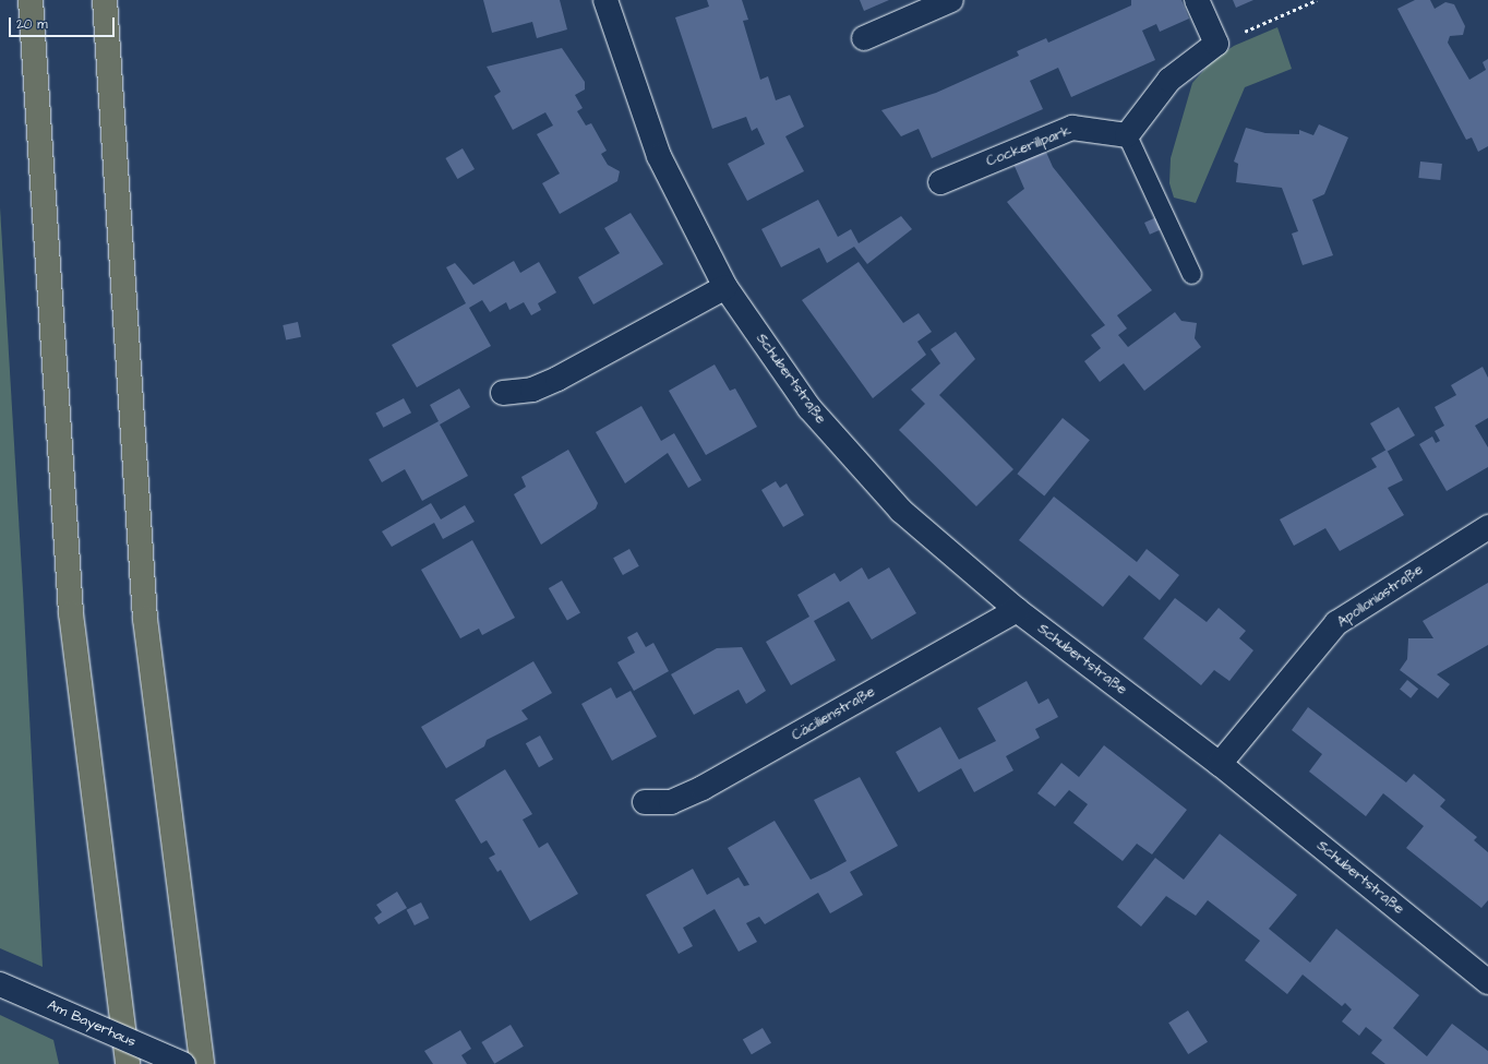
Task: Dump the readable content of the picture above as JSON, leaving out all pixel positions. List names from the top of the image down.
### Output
{
  "streets": {
    "street": [
      "Cockerillpark",
      "Schubertstraße",
      "Apolloniastraße",
      "Cäcilienstraße",
      "Am Bayerhaus"
    ]
  },
  "crossings": [
    ["Schubertstraße", "Apolloniastraße"],
    ["Schubertstraße", "Cäcilienstraße"]
  ],
  "scale_bar": "20 m"
}
